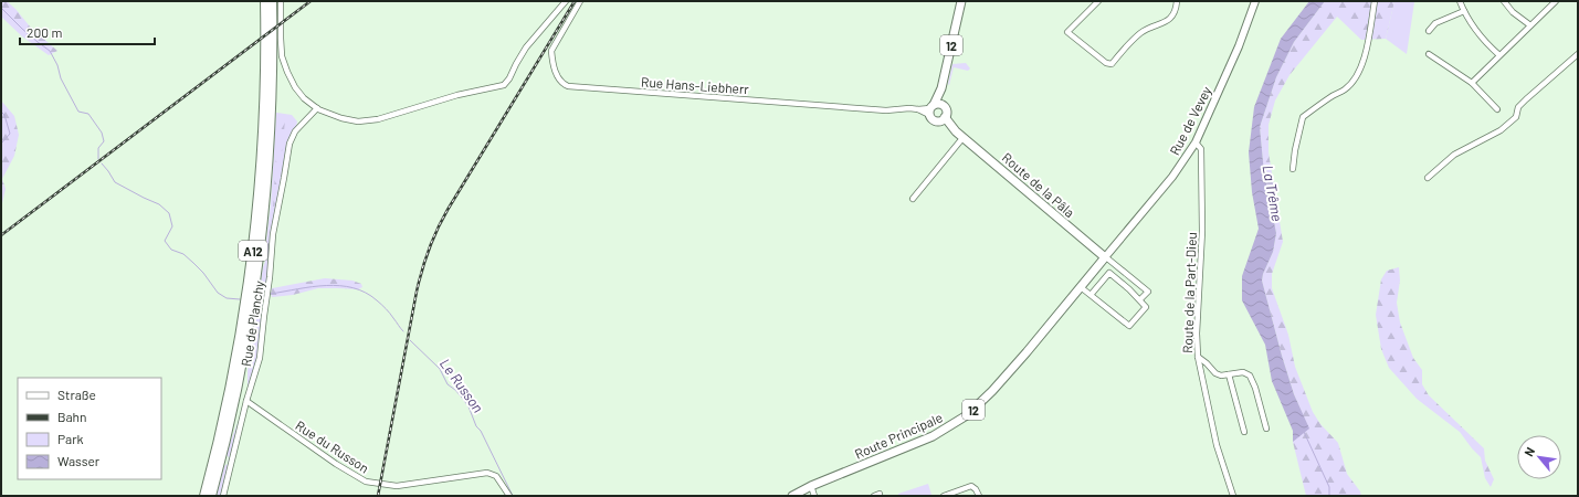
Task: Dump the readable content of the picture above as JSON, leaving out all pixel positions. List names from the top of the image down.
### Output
{
  "streets": {
    "highway": ["A12"],
    "main road": [
      "12",
      "Rue de Vevey",
      "Route de la Pâla",
      "Route Principale"
    ],
    "street": [
      "Rue Hans-Liebherr",
      "Route de la Part-Dieu",
      "Rue de Planchy",
      "Rue du Russon"
    ]
  },
  "crossings": [
    ["12", "Rue Hans-Liebherr"],
    ["12", "Route de la Pâla"],
    ["Rue Hans-Liebherr", "Route de la Pâla"],
    ["Rue de Vevey", "Route de la Pâla"],
    ["Rue de Vevey", "Route de la Part-Dieu"],
    ["Rue de Vevey", "Route Principale"],
    ["Route de la Pâla", "Route Principale"],
    ["Rue de Planchy", "Rue du Russon"]
  ],
  "water": ["La Trême", "Le Russon"],
  "legend": [
    "Straße",
    "Bahn",
    "Park",
    "Wasser"
  ],
  "scale_bar": "200 m",
  "north": "top left"
}
